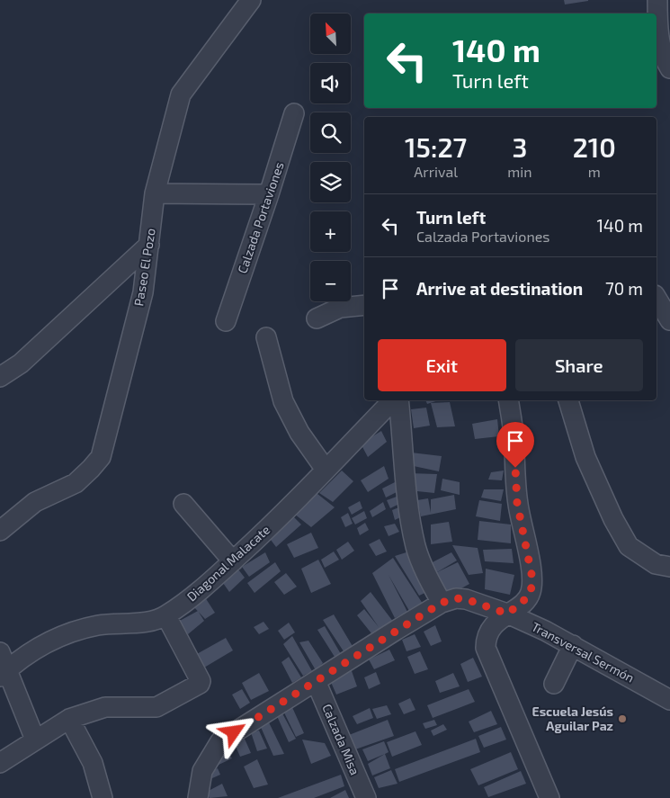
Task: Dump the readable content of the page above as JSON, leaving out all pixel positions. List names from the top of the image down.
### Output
{
  "streets": {
    "street": [
      "Calzada Portaviones",
      "Paseo El Pozo",
      "Diagonal Malacate",
      "Transversal Sermón",
      "Calzada Misa"
    ]
  },
  "crossings": [
    ["Transversal Sermón", "Calzada Misa"]
  ],
  "places": ["Escuela Jesús Aguilar Paz"],
  "north": "top left",
  "page": {
    "map_buttons": ["+", "−"],
    "turn": ["140 m", "Turn left"],
    "eta": [
      "15:27",
      "Arrival",
      "3",
      "min",
      "210",
      "m"
    ],
    "list": [
      {
        "name": "Turn left",
        "note": "Calzada Portaviones",
        "value": "140 m"
      },
      {
        "name": "Arrive at destination",
        "value": "70 m"
      }
    ],
    "buttons": ["Exit", "Share"]
  }
}
